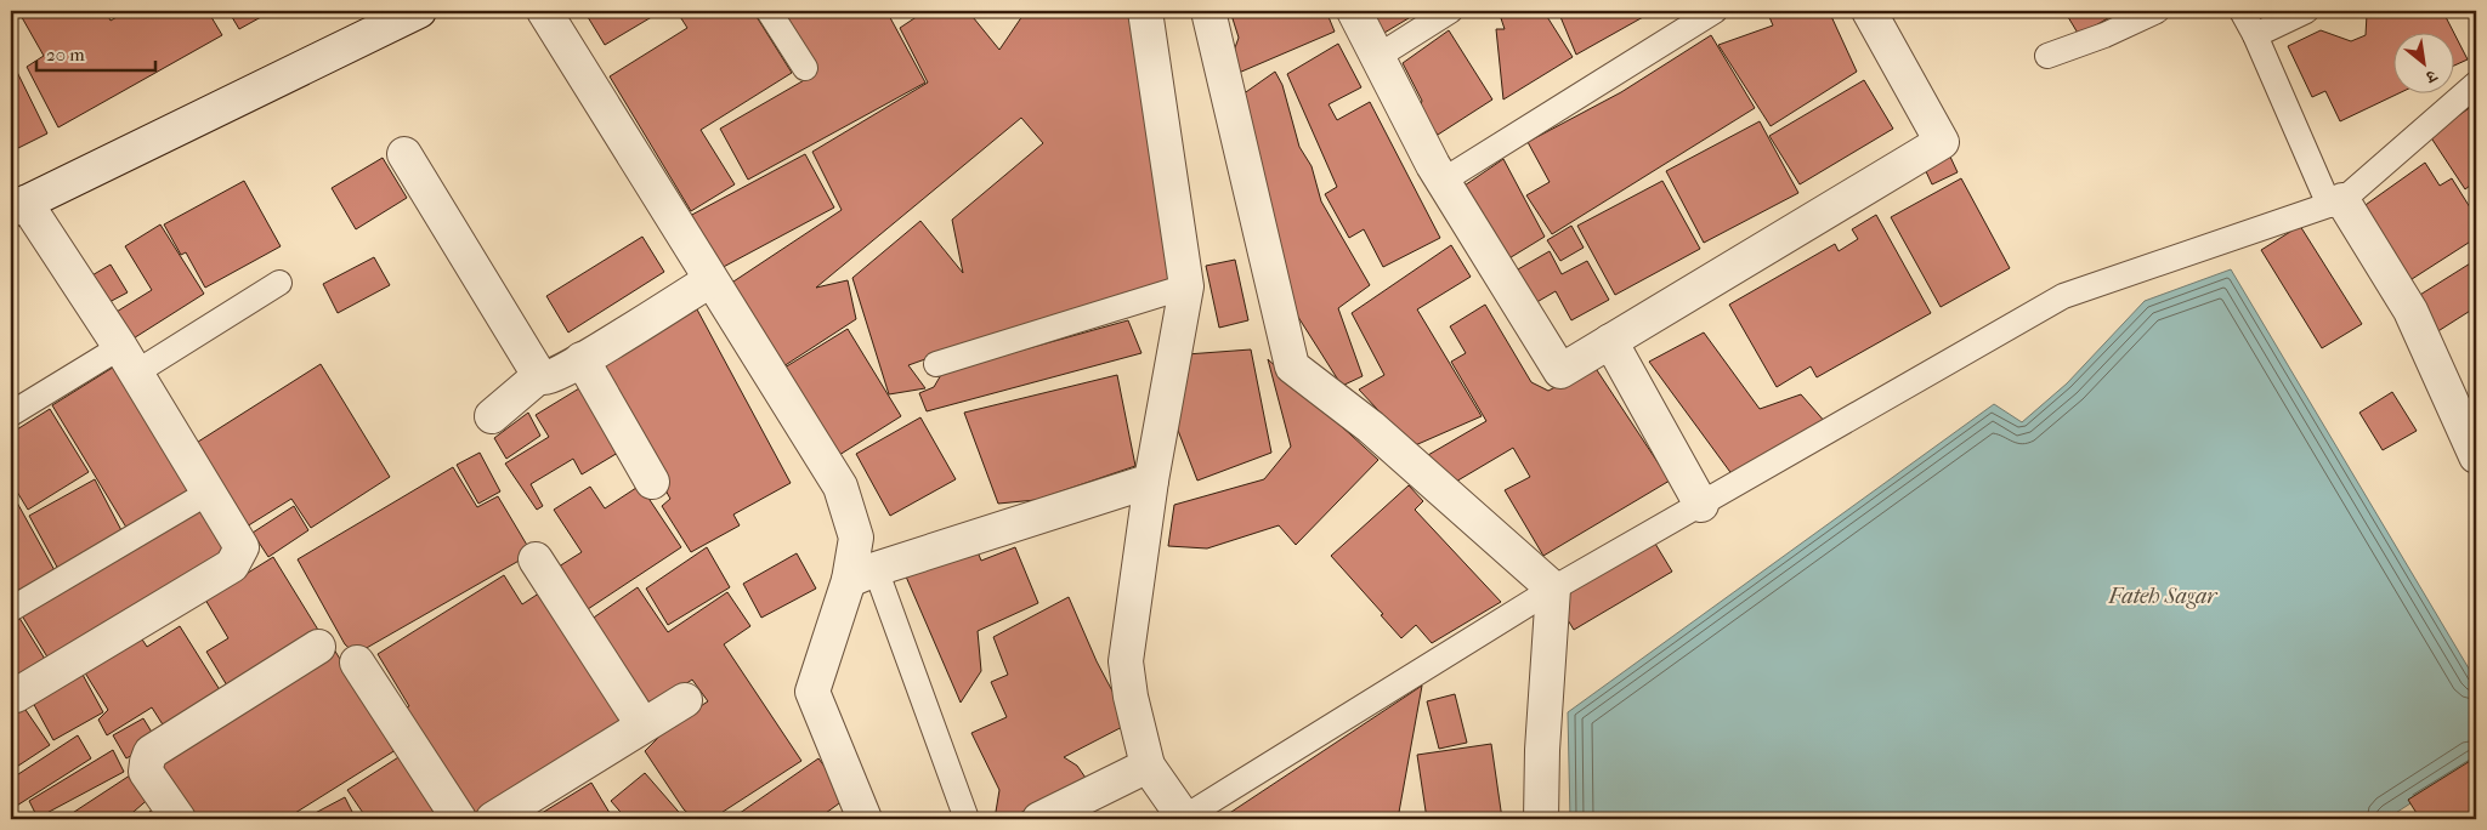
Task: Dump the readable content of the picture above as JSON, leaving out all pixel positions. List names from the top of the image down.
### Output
{
  "water": ["Fateh Sagar"],
  "scale_bar": "20 m",
  "north": "bottom right"
}
